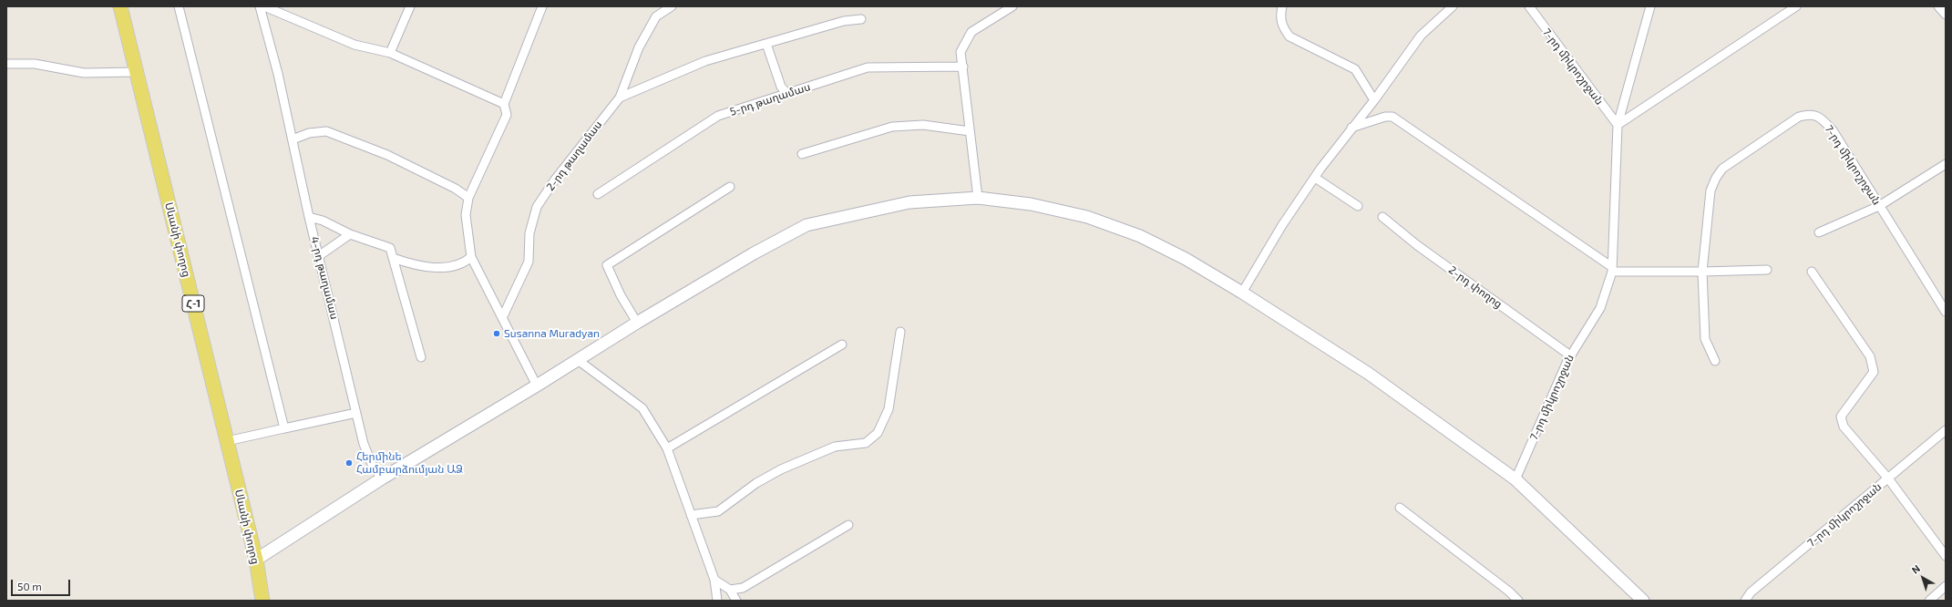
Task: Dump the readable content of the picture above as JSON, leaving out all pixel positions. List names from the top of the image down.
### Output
{
  "streets": {
    "main road": ["Սևանի փողոց", "Հ-1"],
    "street": [
      "7-րդ միկրոշրջան",
      "5-րդ թաղամաս",
      "2-րդ թաղամաս",
      "4-րդ թաղամաս",
      "2-րդ փողոց"
    ]
  },
  "crossings": [
    ["7-րդ միկրոշրջան", "2-րդ փողոց"]
  ],
  "places": ["Susanna Muradyan", "Հերմինե Համբարձումյան ԱՁ"],
  "scale_bar": "50 m",
  "north": "top left"
}
